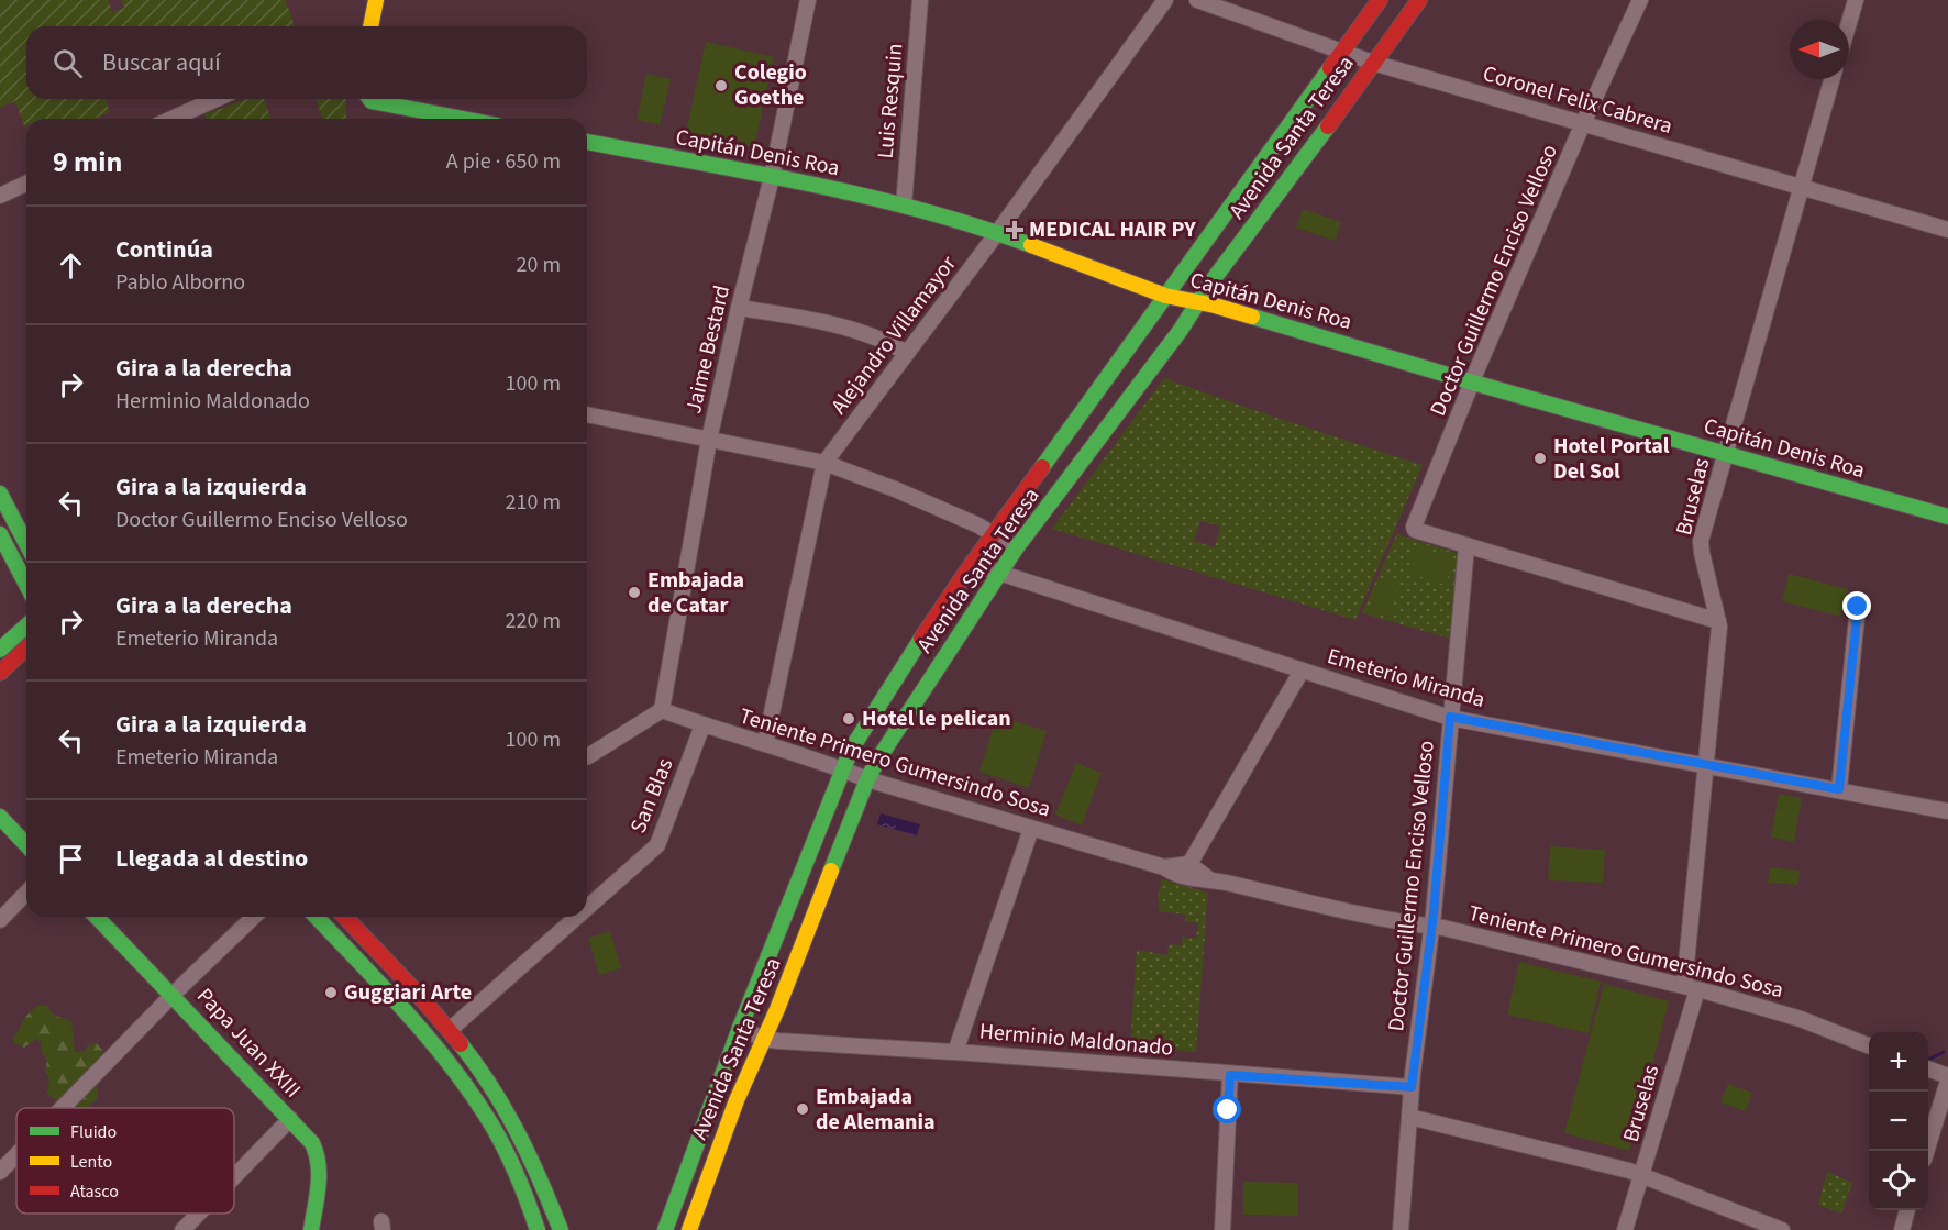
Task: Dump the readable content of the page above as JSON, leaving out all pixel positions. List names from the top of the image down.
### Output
{
  "streets": {
    "main road": ["Avenida Santa Teresa", "Capitán Denis Roa", "Papa Juan XXIII"],
    "street": [
      "Coronel Felix Cabrera",
      "Luis Resquin",
      "Doctor Guillermo Enciso Velloso",
      "Alejandro Villamayor",
      "Jaime Bestard",
      "Bruselas",
      "Emeterio Miranda",
      "Teniente Primero Gumersindo Sosa",
      "San Blas",
      "Herminio Maldonado"
    ]
  },
  "crossings": [
    ["Coronel Felix Cabrera", "Avenida Santa Teresa"],
    ["Coronel Felix Cabrera", "Doctor Guillermo Enciso Velloso"],
    ["Coronel Felix Cabrera", "Bruselas"],
    ["Luis Resquin", "Capitán Denis Roa"],
    ["Avenida Santa Teresa", "Capitán Denis Roa"],
    ["Avenida Santa Teresa", "Emeterio Miranda"],
    ["Avenida Santa Teresa", "Teniente Primero Gumersindo Sosa"],
    ["Avenida Santa Teresa", "Herminio Maldonado"],
    ["Capitán Denis Roa", "Doctor Guillermo Enciso Velloso"],
    ["Capitán Denis Roa", "Alejandro Villamayor"],
    ["Capitán Denis Roa", "Jaime Bestard"],
    ["Capitán Denis Roa", "Bruselas"],
    ["Doctor Guillermo Enciso Velloso", "Bruselas"],
    ["Doctor Guillermo Enciso Velloso", "Emeterio Miranda"],
    ["Doctor Guillermo Enciso Velloso", "Teniente Primero Gumersindo Sosa"],
    ["Doctor Guillermo Enciso Velloso", "Herminio Maldonado"],
    ["Alejandro Villamayor", "Teniente Primero Gumersindo Sosa"],
    ["Jaime Bestard", "Teniente Primero Gumersindo Sosa"],
    ["Bruselas", "Emeterio Miranda"],
    ["Bruselas", "Teniente Primero Gumersindo Sosa"],
    ["Teniente Primero Gumersindo Sosa", "San Blas"]
  ],
  "places": {
    "other": [
      "Colegio Goethe",
      "Hotel Portal Del Sol",
      "Embajada de Catar",
      "Hotel le pelican",
      "Guggiari Arte",
      "Embajada de Alemania"
    ],
    "health": ["MEDICAL HAIR PY"]
  },
  "legend": ["Fluido", "Lento", "Atasco"],
  "north": "left",
  "page": {
    "search": "Buscar aquí",
    "heading": ["9 min", "A pie · 650 m"],
    "list": [
      ["Continúa", "Pablo Alborno", "20 m"],
      ["Gira a la derecha", "Herminio Maldonado", "100 m"],
      ["Gira a la izquierda", "Doctor Guillermo Enciso Velloso", "210 m"],
      ["Gira a la derecha", "Emeterio Miranda", "220 m"],
      ["Gira a la izquierda", "Emeterio Miranda", "100 m"],
      "Llegada al destino"
    ],
    "map_buttons": ["+", "−"]
  }
}
